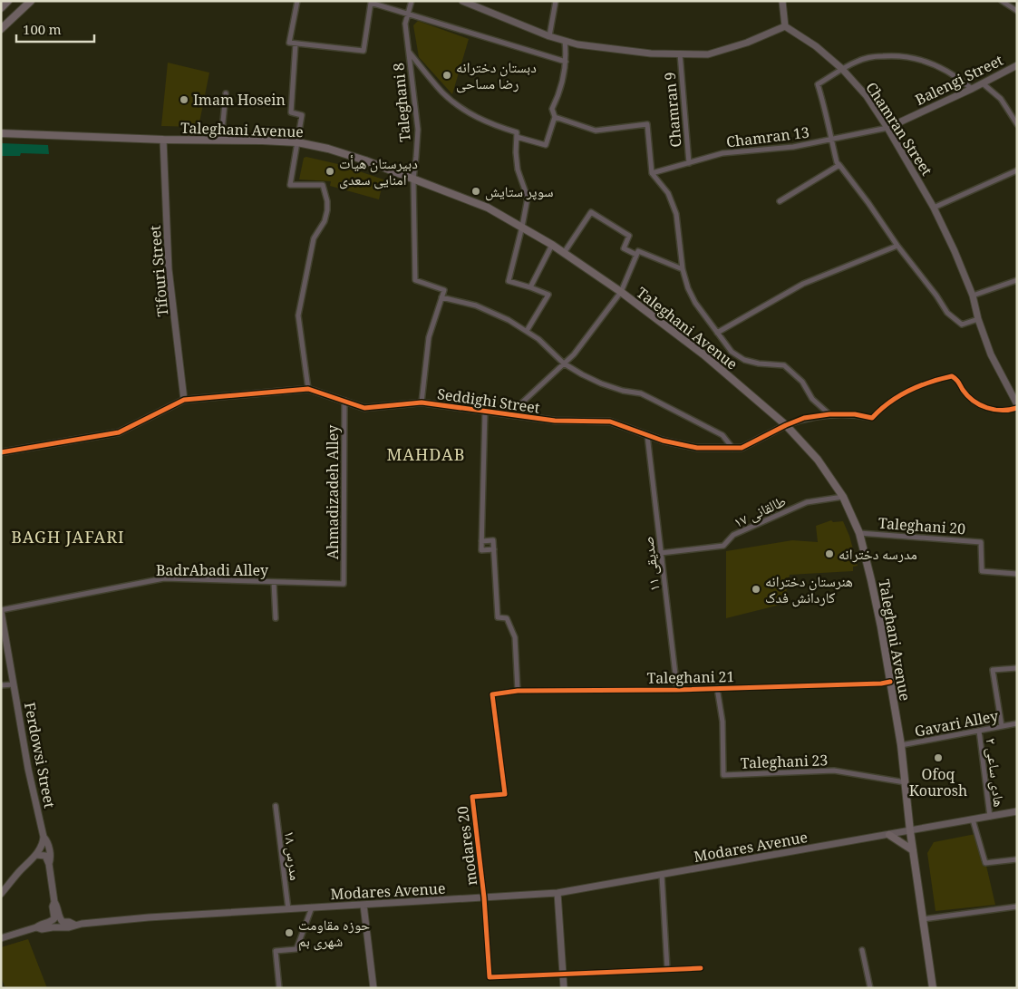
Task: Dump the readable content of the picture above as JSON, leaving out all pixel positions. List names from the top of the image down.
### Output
{
  "streets": {
    "main road": [
      "Balengi Street",
      "Chamran Street",
      "Taleghani Avenue",
      "Tifouri Street",
      "Seddighi Street",
      "Ferdowsi Street",
      "Modares Avenue"
    ],
    "street": [
      "Taleghani 8",
      "Chamran 9",
      "Chamran 13",
      "Ahmadizadeh Alley",
      "طالقانی ۱۷",
      "Taleghani 20",
      "صدیقی ۱۱",
      "BadrAbadi Alley",
      "Taleghani 21",
      "Gavari Alley",
      "Taleghani 23",
      "هادی ساعی ۲",
      "modares 20",
      "مدرس ۱۸"
    ]
  },
  "crossings": [
    ["Balengi Street", "Chamran Street"],
    ["Balengi Street", "Chamran 13"],
    ["Taleghani 8", "Taleghani Avenue"],
    ["Chamran 9", "Chamran 13"],
    ["Chamran Street", "Chamran 13"],
    ["Taleghani Avenue", "Tifouri Street"],
    ["Taleghani Avenue", "Seddighi Street"],
    ["Taleghani Avenue", "طالقانی ۱۷"],
    ["Taleghani Avenue", "Taleghani 20"],
    ["Taleghani Avenue", "Taleghani 21"],
    ["Taleghani Avenue", "Gavari Alley"],
    ["Taleghani Avenue", "Taleghani 23"],
    ["Taleghani Avenue", "Modares Avenue"],
    ["Tifouri Street", "Seddighi Street"],
    ["Seddighi Street", "Ahmadizadeh Alley"],
    ["Seddighi Street", "صدیقی ۱۱"],
    ["Ahmadizadeh Alley", "BadrAbadi Alley"],
    ["طالقانی ۱۷", "صدیقی ۱۱"],
    ["صدیقی ۱۱", "Taleghani 21"],
    ["BadrAbadi Alley", "Ferdowsi Street"],
    ["Taleghani 21", "Taleghani 23"],
    ["Taleghani 21", "modares 20"],
    ["Gavari Alley", "هادی ساعی ۲"],
    ["هادی ساعی ۲", "Modares Avenue"],
    ["modares 20", "Modares Avenue"],
    ["Modares Avenue", "مدرس ۱۸"]
  ],
  "districts": ["MAHDAB", "BAGH JAFARI"],
  "places": [
    "دبستان دخترانه رضا مساحی",
    "Imam Hosein",
    "دبیرستان هیأت امنایی سعدی",
    "سوپر ستایش",
    "مدرسه دخترانه",
    "هنرستان دخترانه کاردانش فدک",
    "Ofoq Kourosh",
    "حوزه مقاومت شهری بم"
  ],
  "scale_bar": "100 m"
}
